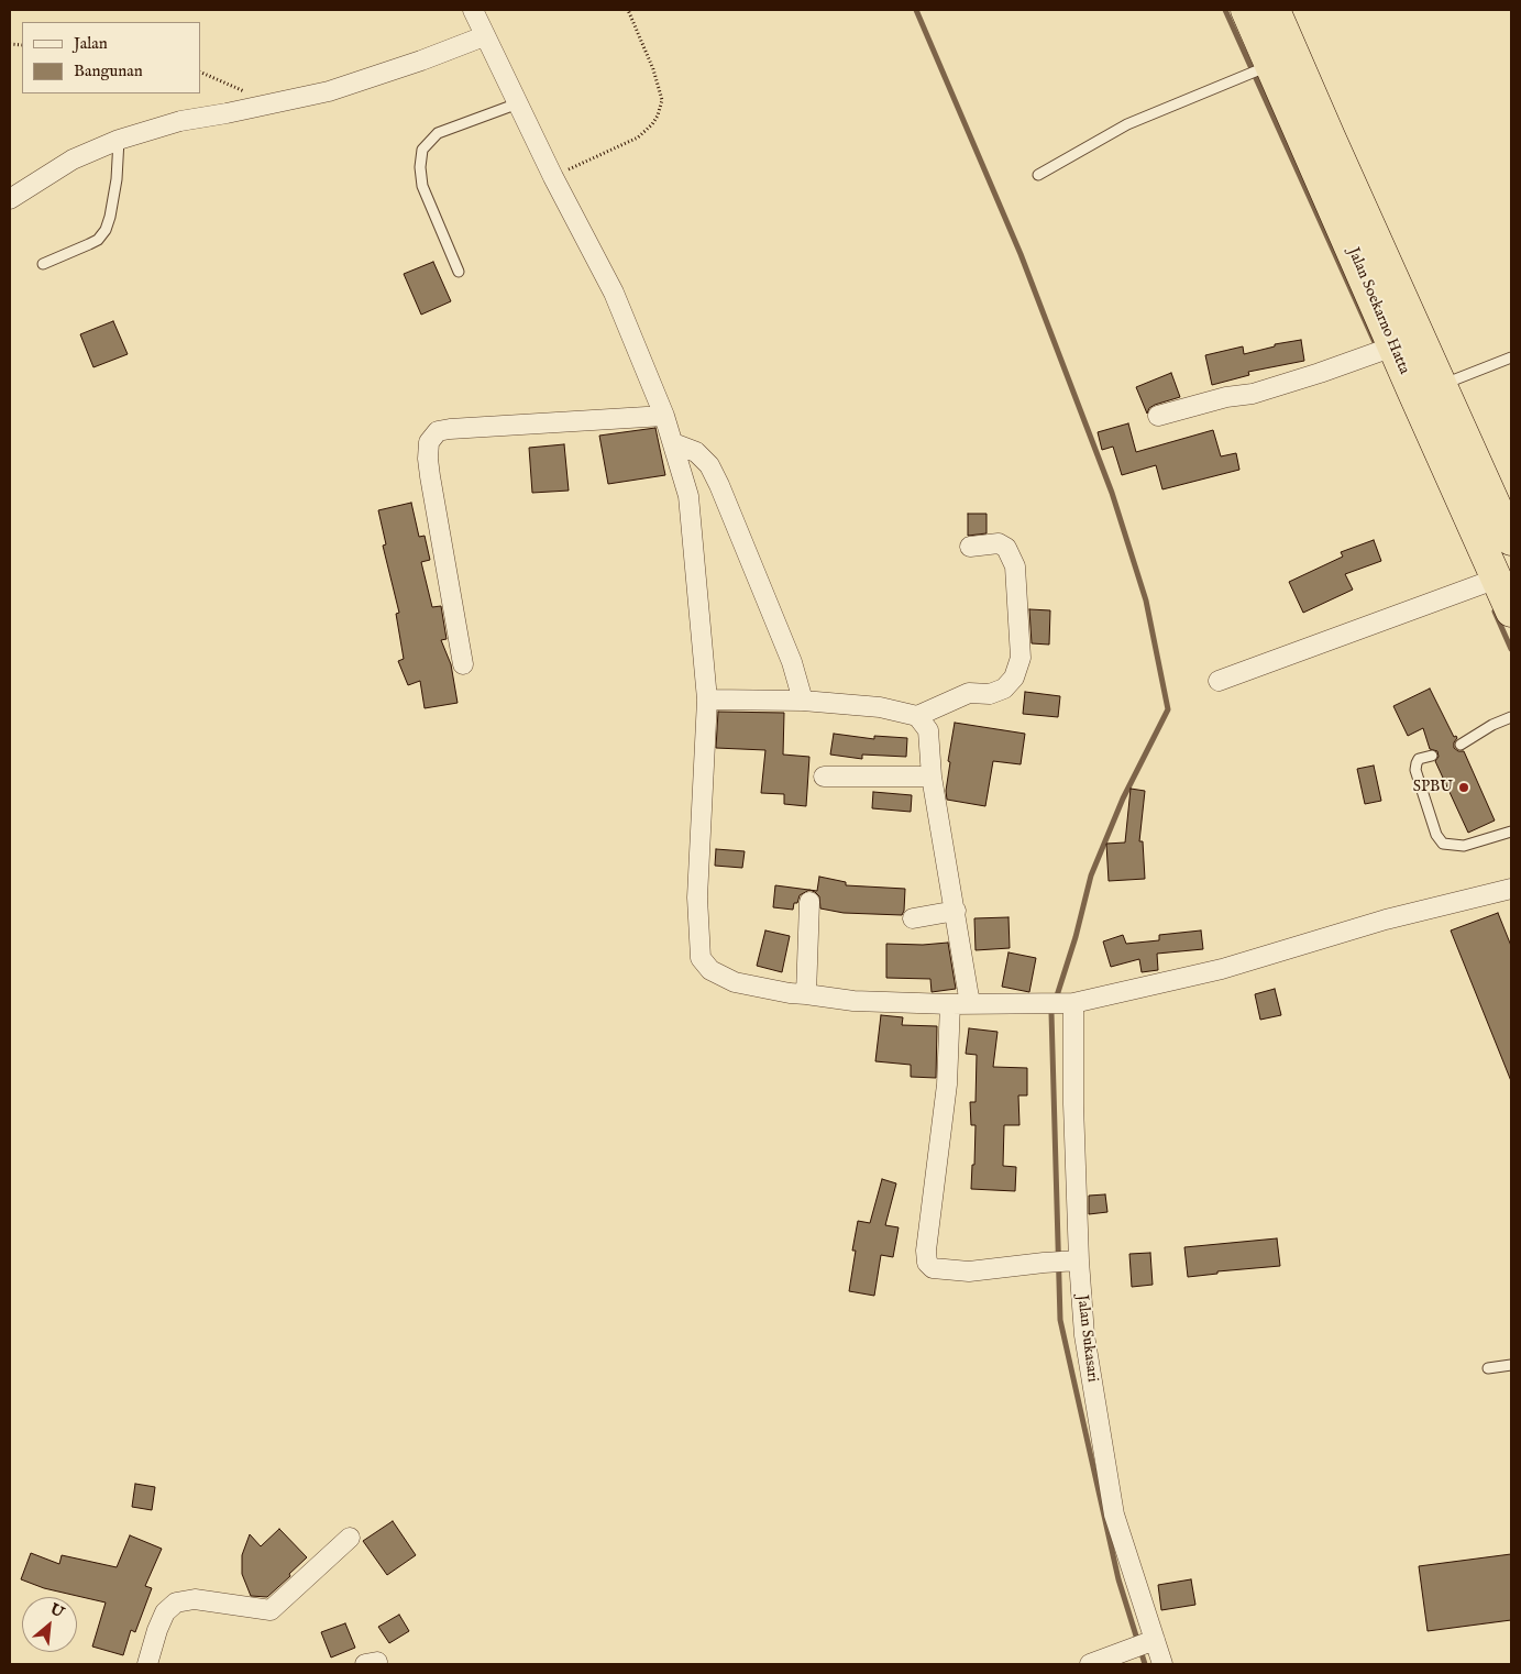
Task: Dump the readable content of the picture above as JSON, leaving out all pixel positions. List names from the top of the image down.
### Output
{
  "streets": {
    "highway": ["Jalan Soekarno Hatta"],
    "street": ["Jalan Sukasari"]
  },
  "places": ["SPBU"],
  "legend": ["Jalan", "Bangunan"],
  "north": "top right"
}
